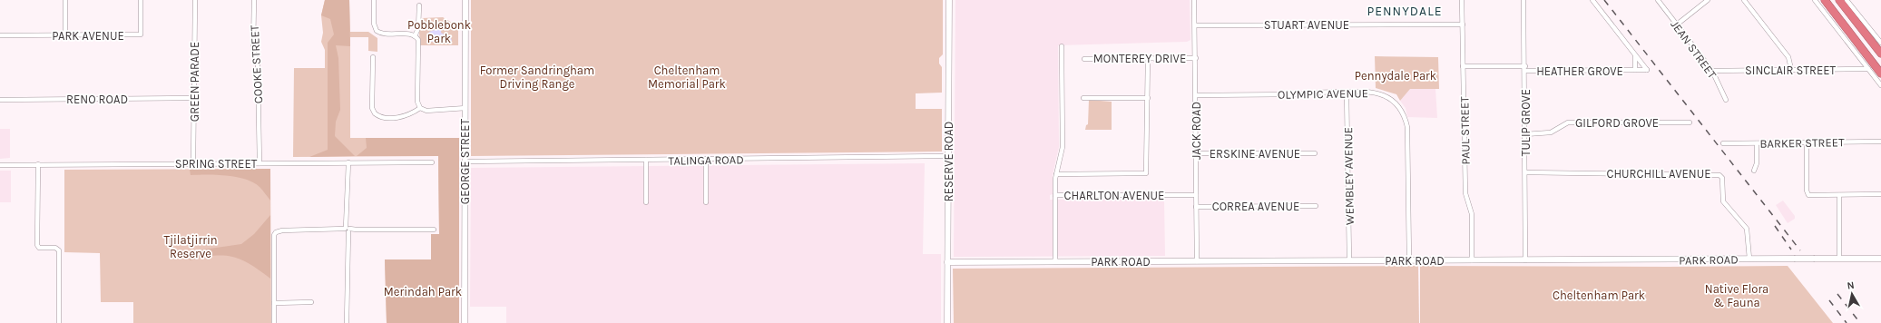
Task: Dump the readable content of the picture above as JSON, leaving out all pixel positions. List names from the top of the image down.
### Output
{
  "streets": {
    "street": [
      "STUART AVENUE",
      "PARK AVENUE",
      "JEAN STREET",
      "MONTEREY DRIVE",
      "COOKE STREET",
      "SINCLAIR STREET",
      "HEATHER GROVE",
      "GREEN PARADE",
      "OLYMPIC AVENUE",
      "RENO ROAD",
      "TULIP GROVE",
      "GILFORD GROVE",
      "JACK ROAD",
      "PAUL STREET",
      "BARKER STREET",
      "ERSKINE AVENUE",
      "TALINGA ROAD",
      "GEORGE STREET",
      "RESERVE ROAD",
      "SPRING STREET",
      "CHURCHILL AVENUE",
      "WEMBLEY AVENUE",
      "CHARLTON AVENUE",
      "CORREA AVENUE",
      "PARK ROAD"
    ]
  },
  "crossings": [
    ["STUART AVENUE", "JACK ROAD"],
    ["STUART AVENUE", "PAUL STREET"],
    ["JEAN STREET", "SINCLAIR STREET"],
    ["MONTEREY DRIVE", "JACK ROAD"],
    ["COOKE STREET", "SPRING STREET"],
    ["HEATHER GROVE", "TULIP GROVE"],
    ["HEATHER GROVE", "PAUL STREET"],
    ["GREEN PARADE", "RENO ROAD"],
    ["GREEN PARADE", "SPRING STREET"],
    ["OLYMPIC AVENUE", "JACK ROAD"],
    ["OLYMPIC AVENUE", "WEMBLEY AVENUE"],
    ["OLYMPIC AVENUE", "PARK ROAD"],
    ["TULIP GROVE", "GILFORD GROVE"],
    ["TULIP GROVE", "CHURCHILL AVENUE"],
    ["TULIP GROVE", "PARK ROAD"],
    ["JACK ROAD", "ERSKINE AVENUE"],
    ["JACK ROAD", "CHARLTON AVENUE"],
    ["JACK ROAD", "CORREA AVENUE"],
    ["JACK ROAD", "PARK ROAD"],
    ["PAUL STREET", "PARK ROAD"],
    ["TALINGA ROAD", "GEORGE STREET"],
    ["TALINGA ROAD", "RESERVE ROAD"],
    ["RESERVE ROAD", "PARK ROAD"],
    ["CHURCHILL AVENUE", "PARK ROAD"],
    ["WEMBLEY AVENUE", "PARK ROAD"],
    ["CHARLTON AVENUE", "PARK ROAD"]
  ],
  "districts": ["PENNYDALE"],
  "parks": [
    "Pobblebonk Park",
    "Former Sandringham Driving Range",
    "Cheltenham Memorial Park",
    "Pennydale Park",
    "Tjilatjirrin Reserve",
    "Native Flora & Fauna",
    "Merindah Park",
    "Cheltenham Park"
  ],
  "north": "top"
}
